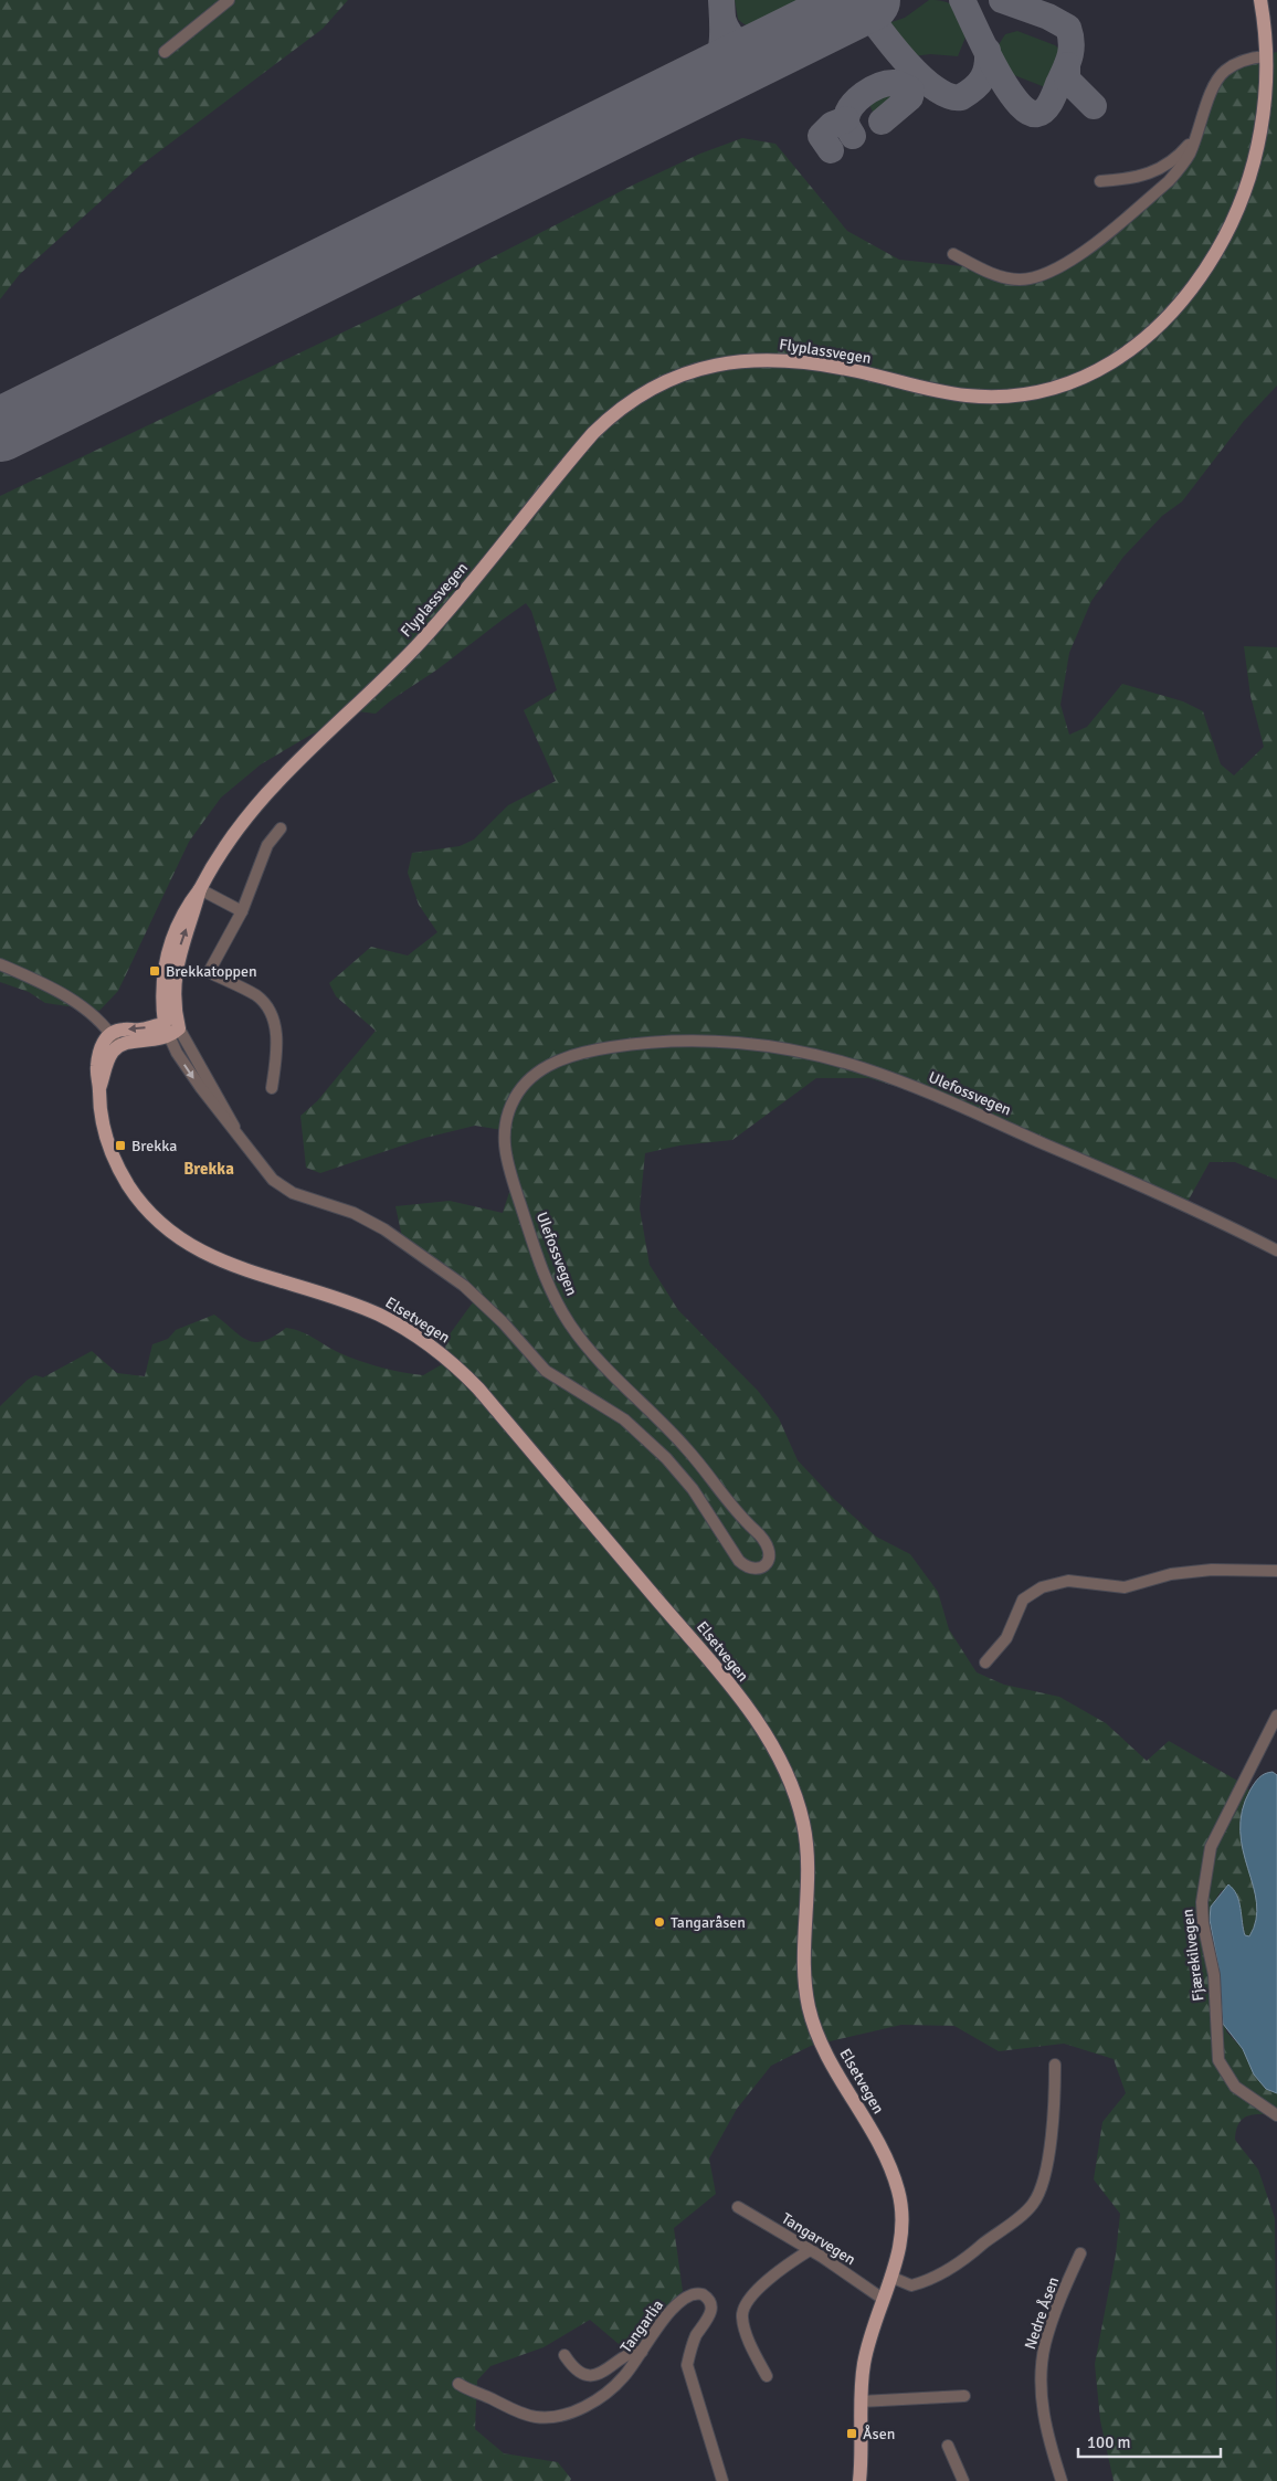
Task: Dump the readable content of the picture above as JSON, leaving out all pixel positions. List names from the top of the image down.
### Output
{
  "streets": {
    "main road": ["Flyplassvegen", "Elsetvegen"],
    "street": [
      "Ulefossvegen",
      "Fjærekilvegen",
      "Tangarvegen",
      "Nedre Åsen",
      "Tangarlia"
    ]
  },
  "crossings": [
    ["Flyplassvegen", "Ulefossvegen"],
    ["Elsetvegen", "Tangarvegen"]
  ],
  "districts": ["Brekka"],
  "places": {
    "transit": ["Brekkatoppen", "Brekka", "Åsen"],
    "other": ["Tangaråsen"]
  },
  "scale_bar": "100 m"
}
